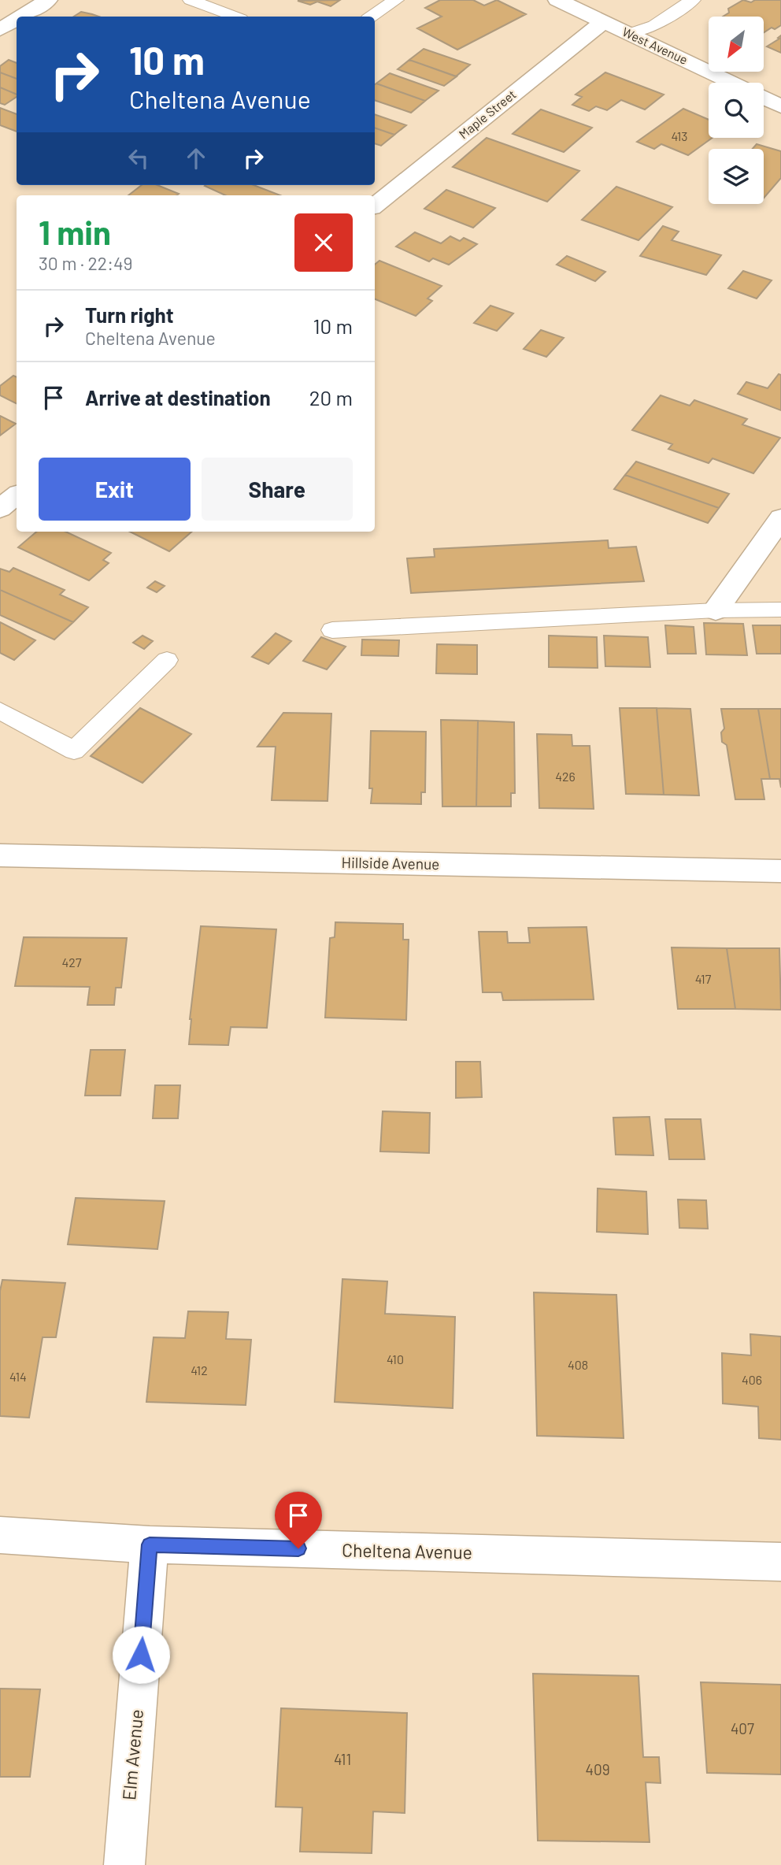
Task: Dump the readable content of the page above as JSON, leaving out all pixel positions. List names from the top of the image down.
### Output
{
  "streets": {
    "street": [
      "West Avenue",
      "Maple Street",
      "Hillside Avenue",
      "Cheltena Avenue",
      "Elm Avenue"
    ]
  },
  "crossings": [
    ["West Avenue", "Maple Street"],
    ["Cheltena Avenue", "Elm Avenue"]
  ],
  "house_numbers": [
    "413",
    "426",
    "427",
    "417",
    "410",
    "408",
    "412",
    "414",
    "406",
    "407",
    "411",
    "409"
  ],
  "north": "bottom left",
  "page": {
    "turn": ["10 m", "Cheltena Avenue"],
    "heading": ["1 min", "30 m · 22:49"],
    "list": [
      {
        "name": "Turn right",
        "note": "Cheltena Avenue",
        "value": "10 m"
      },
      {
        "name": "Arrive at destination",
        "value": "20 m"
      }
    ],
    "buttons": ["Exit", "Share"]
  }
}
